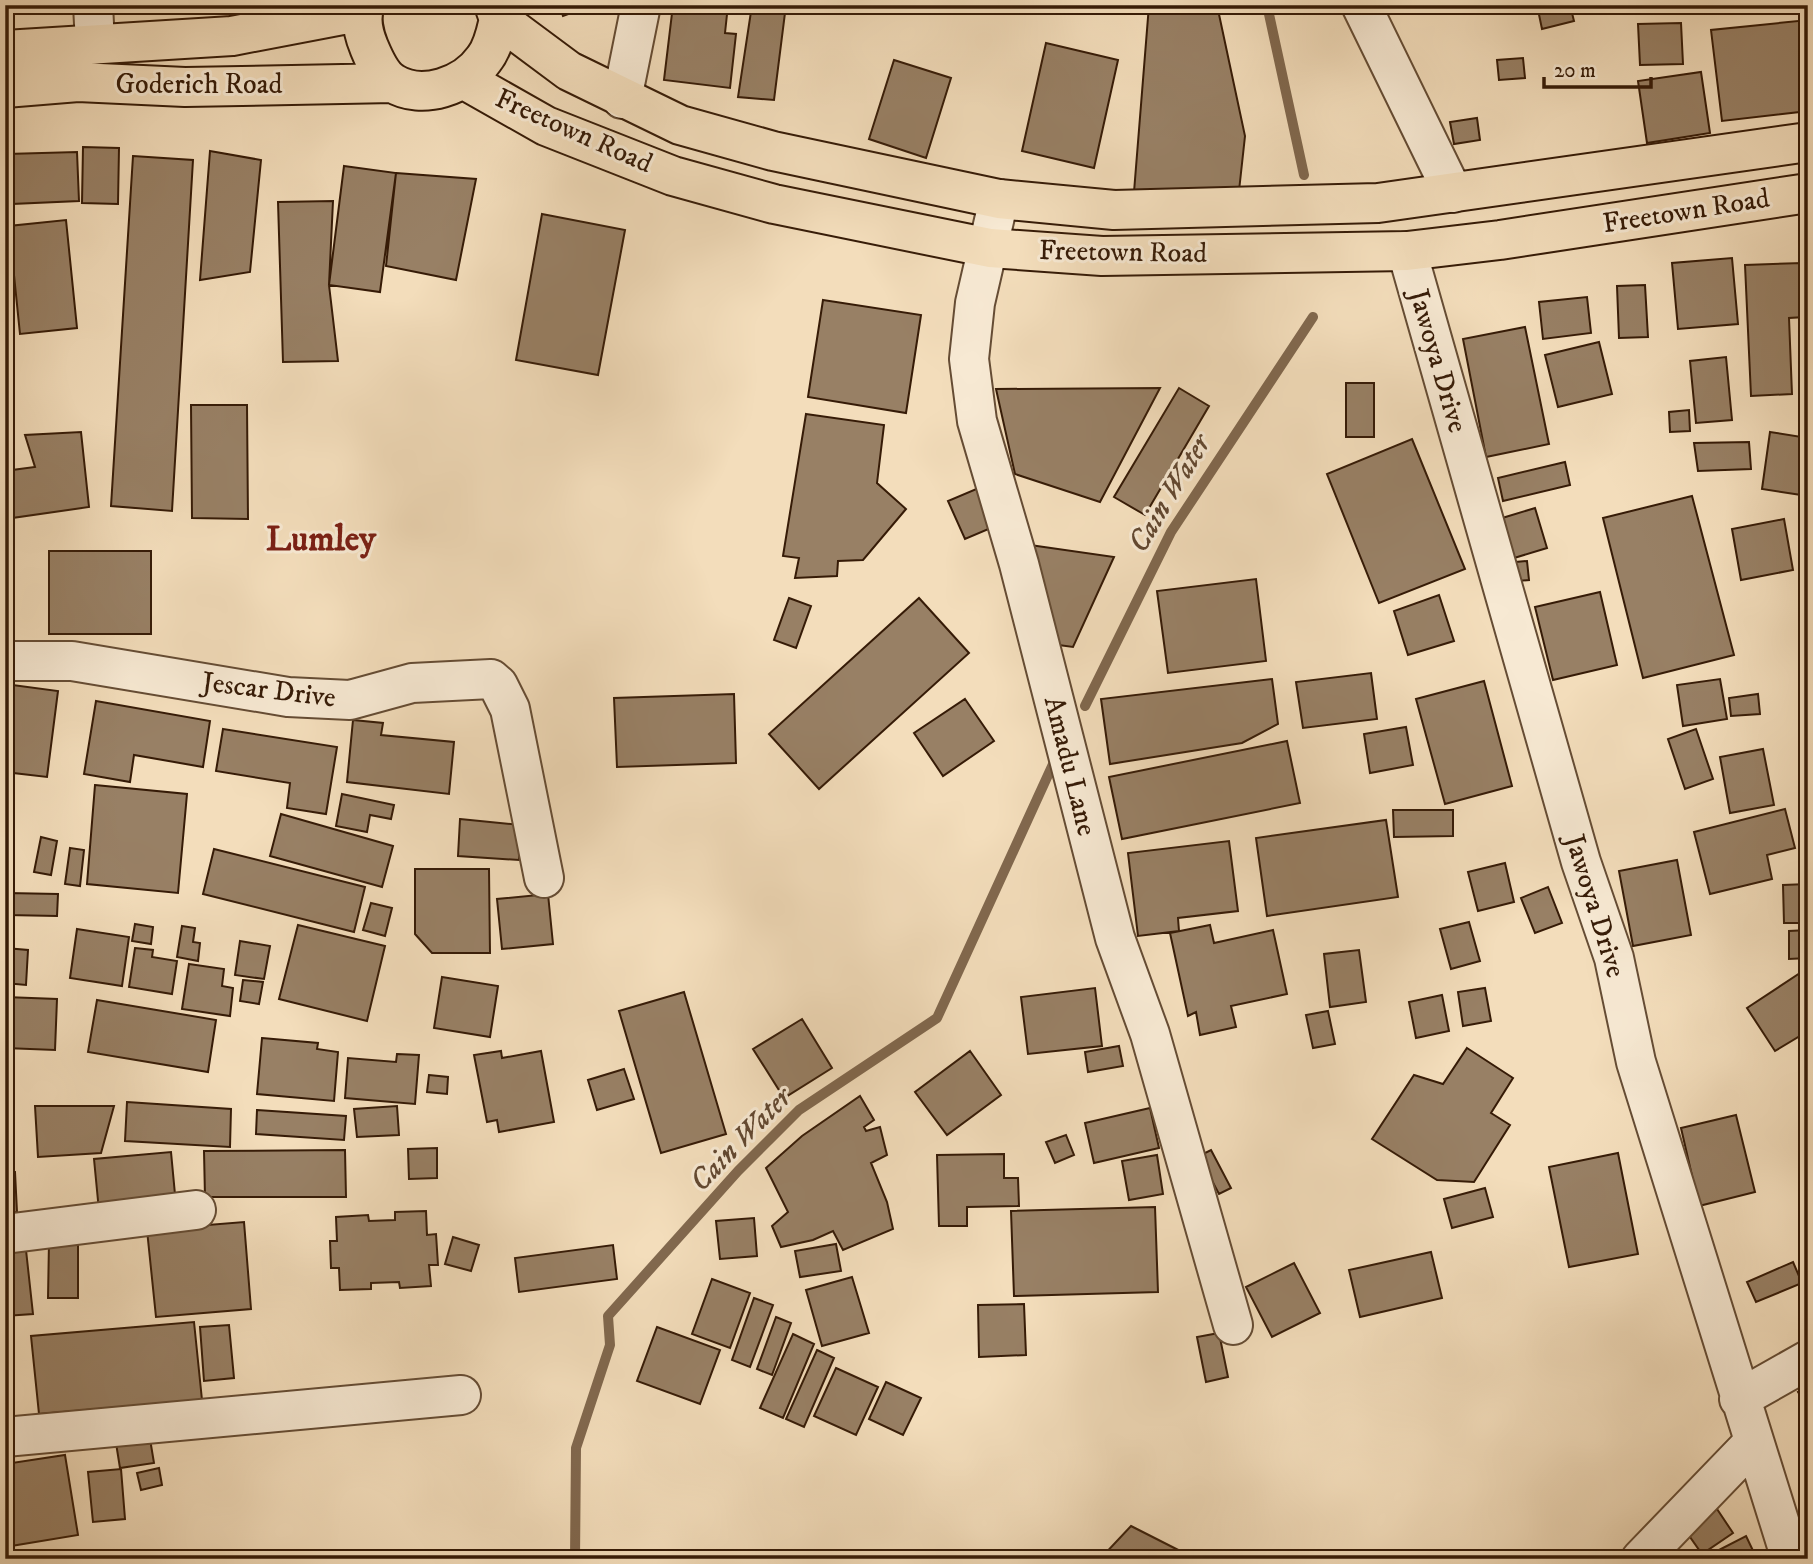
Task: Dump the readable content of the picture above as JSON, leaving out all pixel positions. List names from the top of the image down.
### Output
{
  "streets": {
    "main road": ["Goderich Road", "Freetown Road"],
    "street": ["Jawoya Drive", "Jescar Drive", "Amadu Lane"]
  },
  "crossings": [
    ["Goderich Road", "Freetown Road"],
    ["Freetown Road", "Jawoya Drive"],
    ["Freetown Road", "Amadu Lane"]
  ],
  "districts": ["Lumley"],
  "water": ["Cain Water"],
  "scale_bar": "20 m"
}
